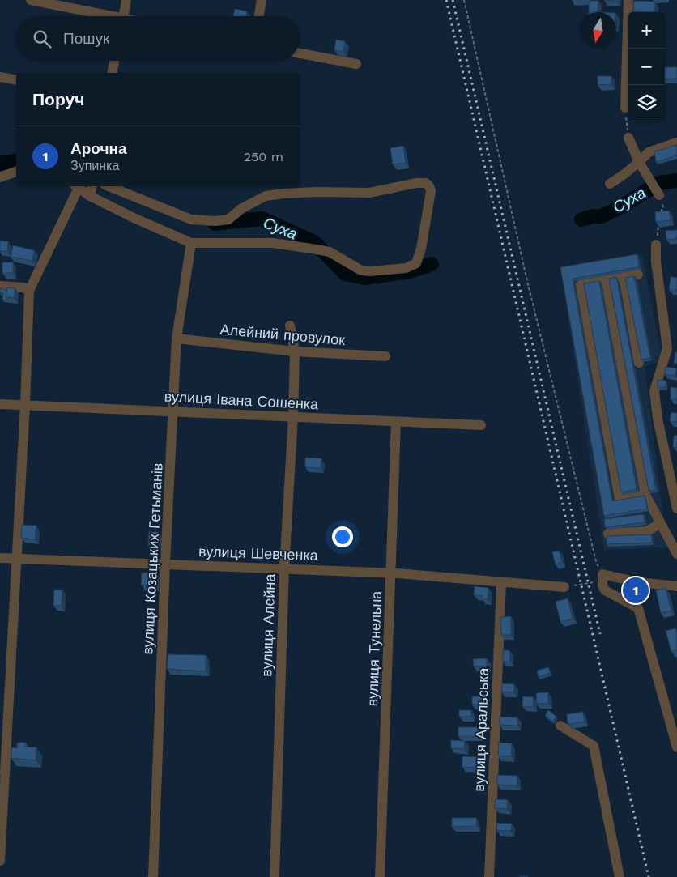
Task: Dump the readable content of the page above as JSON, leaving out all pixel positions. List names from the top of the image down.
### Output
{
  "streets": {
    "street": [
      "Алейний провулок",
      "вулиця Івана Сошенка",
      "вулиця Шевченка",
      "вулиця Козацьких Гетьманів",
      "вулиця Алейна",
      "вулиця Тунельна",
      "вулиця Аральська"
    ]
  },
  "crossings": [
    ["Алейний провулок", "вулиця Козацьких Гетьманів"],
    ["Алейний провулок", "вулиця Алейна"],
    ["вулиця Івана Сошенка", "вулиця Козацьких Гетьманів"],
    ["вулиця Івана Сошенка", "вулиця Алейна"],
    ["вулиця Івана Сошенка", "вулиця Тунельна"],
    ["вулиця Шевченка", "вулиця Козацьких Гетьманів"],
    ["вулиця Шевченка", "вулиця Алейна"],
    ["вулиця Шевченка", "вулиця Тунельна"],
    ["вулиця Шевченка", "вулиця Аральська"]
  ],
  "water": ["Суха"],
  "north": "bottom",
  "page": {
    "map_buttons": ["+", "−"],
    "search": "Пошук",
    "heading": "Поруч",
    "list": [
      {
        "mark": "1",
        "name": "Арочна",
        "note": "Зупинка",
        "value": "250 m"
      }
    ],
    "pins": "1"
  }
}
